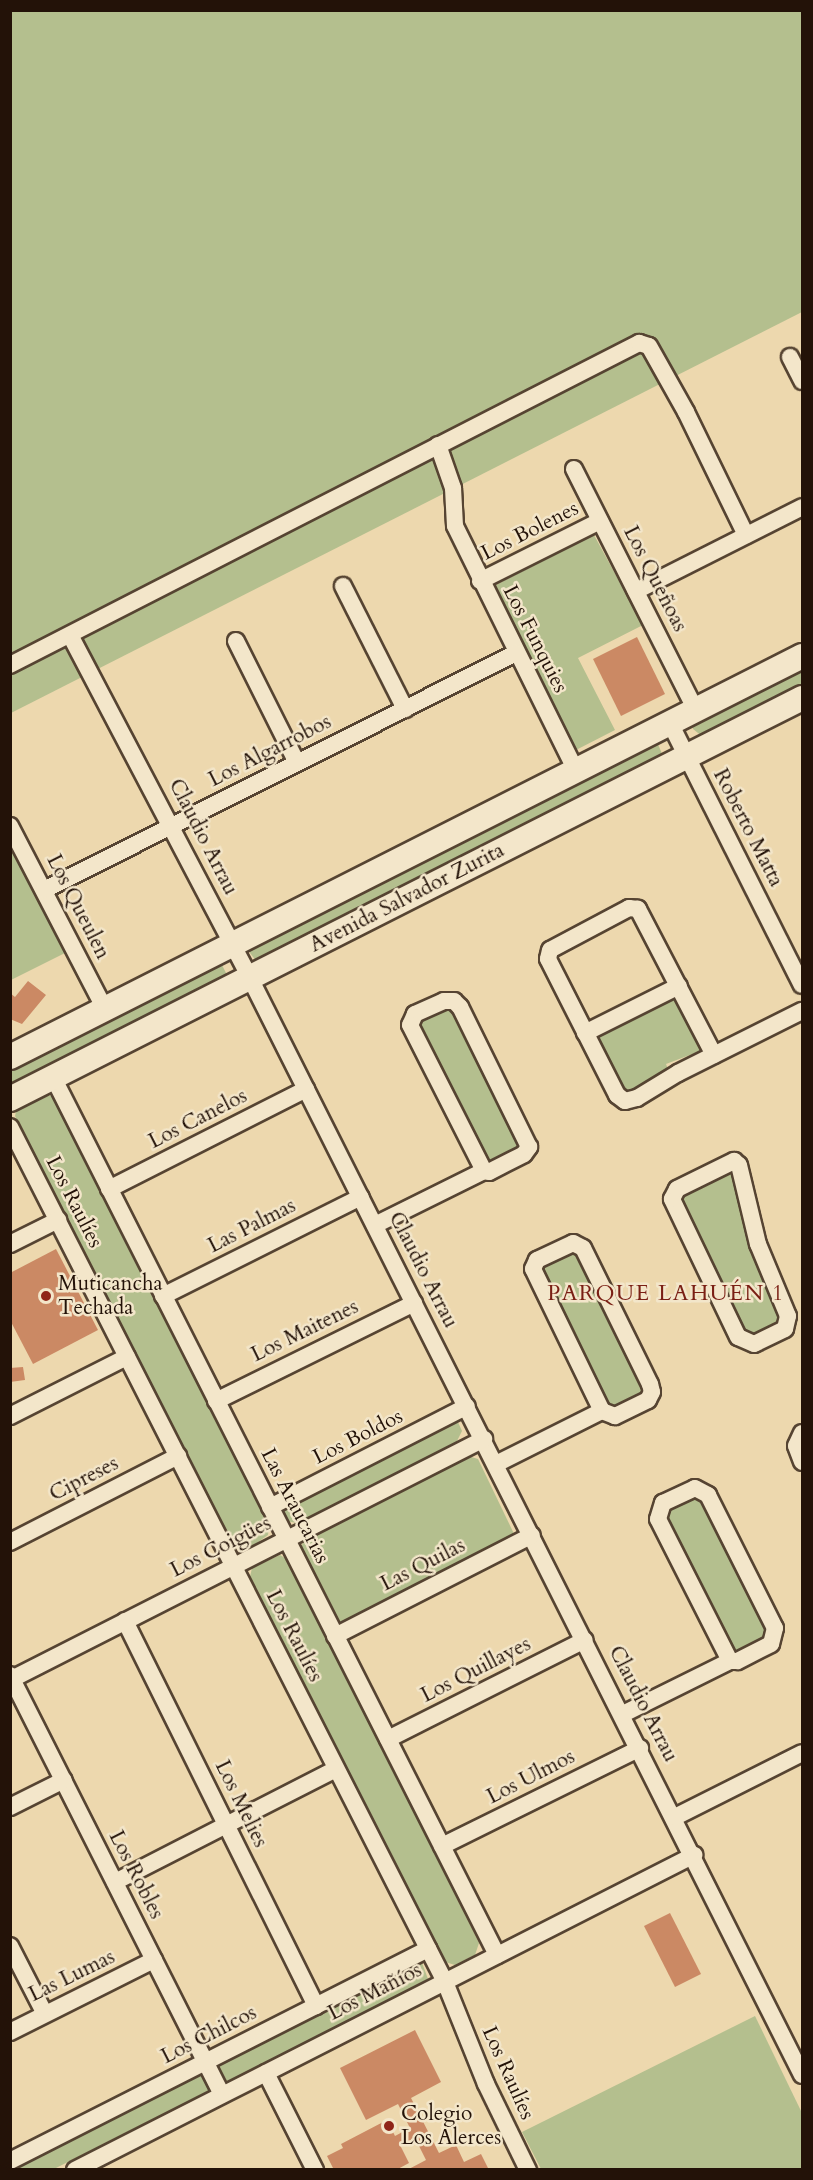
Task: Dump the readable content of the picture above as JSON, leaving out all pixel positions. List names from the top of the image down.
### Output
{
  "streets": {
    "main road": ["Avenida Salvador Zurita"],
    "street": [
      "Los Bolenes",
      "Los Queñoas",
      "Los Funquies",
      "Los Algarrobos",
      "Roberto Matta",
      "Claudio Arrau",
      "Los Queulen",
      "Los Canelos",
      "Los Raulíes",
      "Las Palmas",
      "Los Maitenes",
      "Los Boldos",
      "Cipreses",
      "Las Araucarias",
      "Los Coigües",
      "Las Quilas",
      "Los Quillayes",
      "Los Ulmos",
      "Los Melies",
      "Los Robles",
      "Las Lumas",
      "Los Mañíos",
      "Los Chilcos"
    ]
  },
  "crossings": [
    ["Los Bolenes", "Los Queñoas"],
    ["Los Bolenes", "Los Funquies"],
    ["Los Queñoas", "Avenida Salvador Zurita"],
    ["Los Funquies", "Los Algarrobos"],
    ["Los Funquies", "Avenida Salvador Zurita"],
    ["Los Algarrobos", "Claudio Arrau"],
    ["Los Algarrobos", "Los Queulen"],
    ["Roberto Matta", "Avenida Salvador Zurita"],
    ["Claudio Arrau", "Avenida Salvador Zurita"],
    ["Claudio Arrau", "Los Canelos"],
    ["Claudio Arrau", "Las Palmas"],
    ["Claudio Arrau", "Los Maitenes"],
    ["Claudio Arrau", "Los Boldos"],
    ["Claudio Arrau", "Los Coigües"],
    ["Claudio Arrau", "Las Quilas"],
    ["Claudio Arrau", "Los Quillayes"],
    ["Claudio Arrau", "Los Ulmos"],
    ["Claudio Arrau", "Los Mañíos"],
    ["Avenida Salvador Zurita", "Los Queulen"],
    ["Avenida Salvador Zurita", "Las Araucarias"],
    ["Los Canelos", "Las Araucarias"],
    ["Los Raulíes", "Cipreses"],
    ["Los Raulíes", "Los Coigües"],
    ["Los Raulíes", "Los Mañíos"],
    ["Los Raulíes", "Los Chilcos"],
    ["Las Palmas", "Las Araucarias"],
    ["Los Maitenes", "Las Araucarias"],
    ["Los Boldos", "Las Araucarias"],
    ["Las Araucarias", "Los Coigües"],
    ["Las Araucarias", "Las Quilas"],
    ["Las Araucarias", "Los Quillayes"],
    ["Las Araucarias", "Los Ulmos"],
    ["Las Araucarias", "Los Mañíos"],
    ["Los Coigües", "Los Melies"],
    ["Los Coigües", "Los Robles"],
    ["Los Melies", "Los Chilcos"],
    ["Los Robles", "Las Lumas"],
    ["Los Robles", "Los Mañíos"],
    ["Los Robles", "Los Chilcos"]
  ],
  "districts": ["PARQUE LAHUÉN 1"],
  "places": ["Muticancha Techada", "Colegio Los Alerces"]
}
